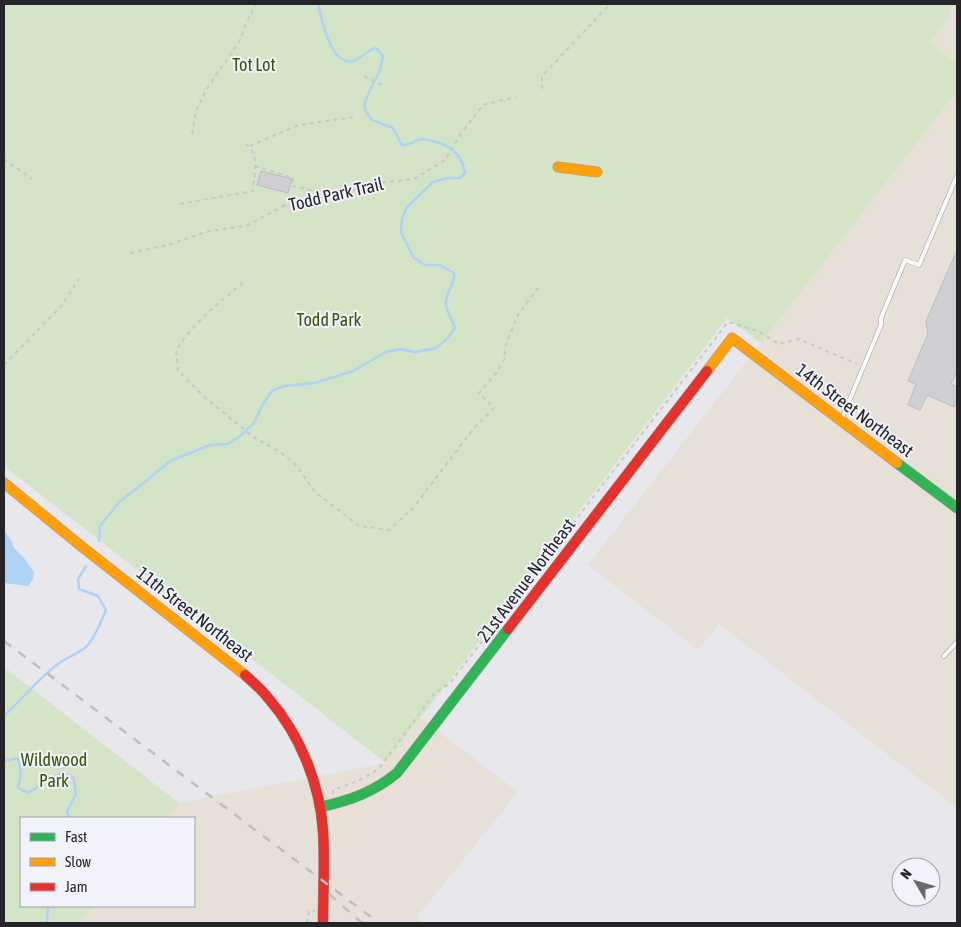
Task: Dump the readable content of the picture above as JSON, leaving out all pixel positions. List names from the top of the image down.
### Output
{
  "streets": {
    "street": ["14th Street Northeast", "21st Avenue Northeast", "11th Street Northeast"],
    "path": ["Todd Park Trail"]
  },
  "crossings": [
    ["14th Street Northeast", "21st Avenue Northeast"],
    ["21st Avenue Northeast", "11th Street Northeast"]
  ],
  "parks": ["Tot Lot", "Todd Park", "Wildwood Park"],
  "legend": ["Fast", "Slow", "Jam"],
  "north": "top left"
}
